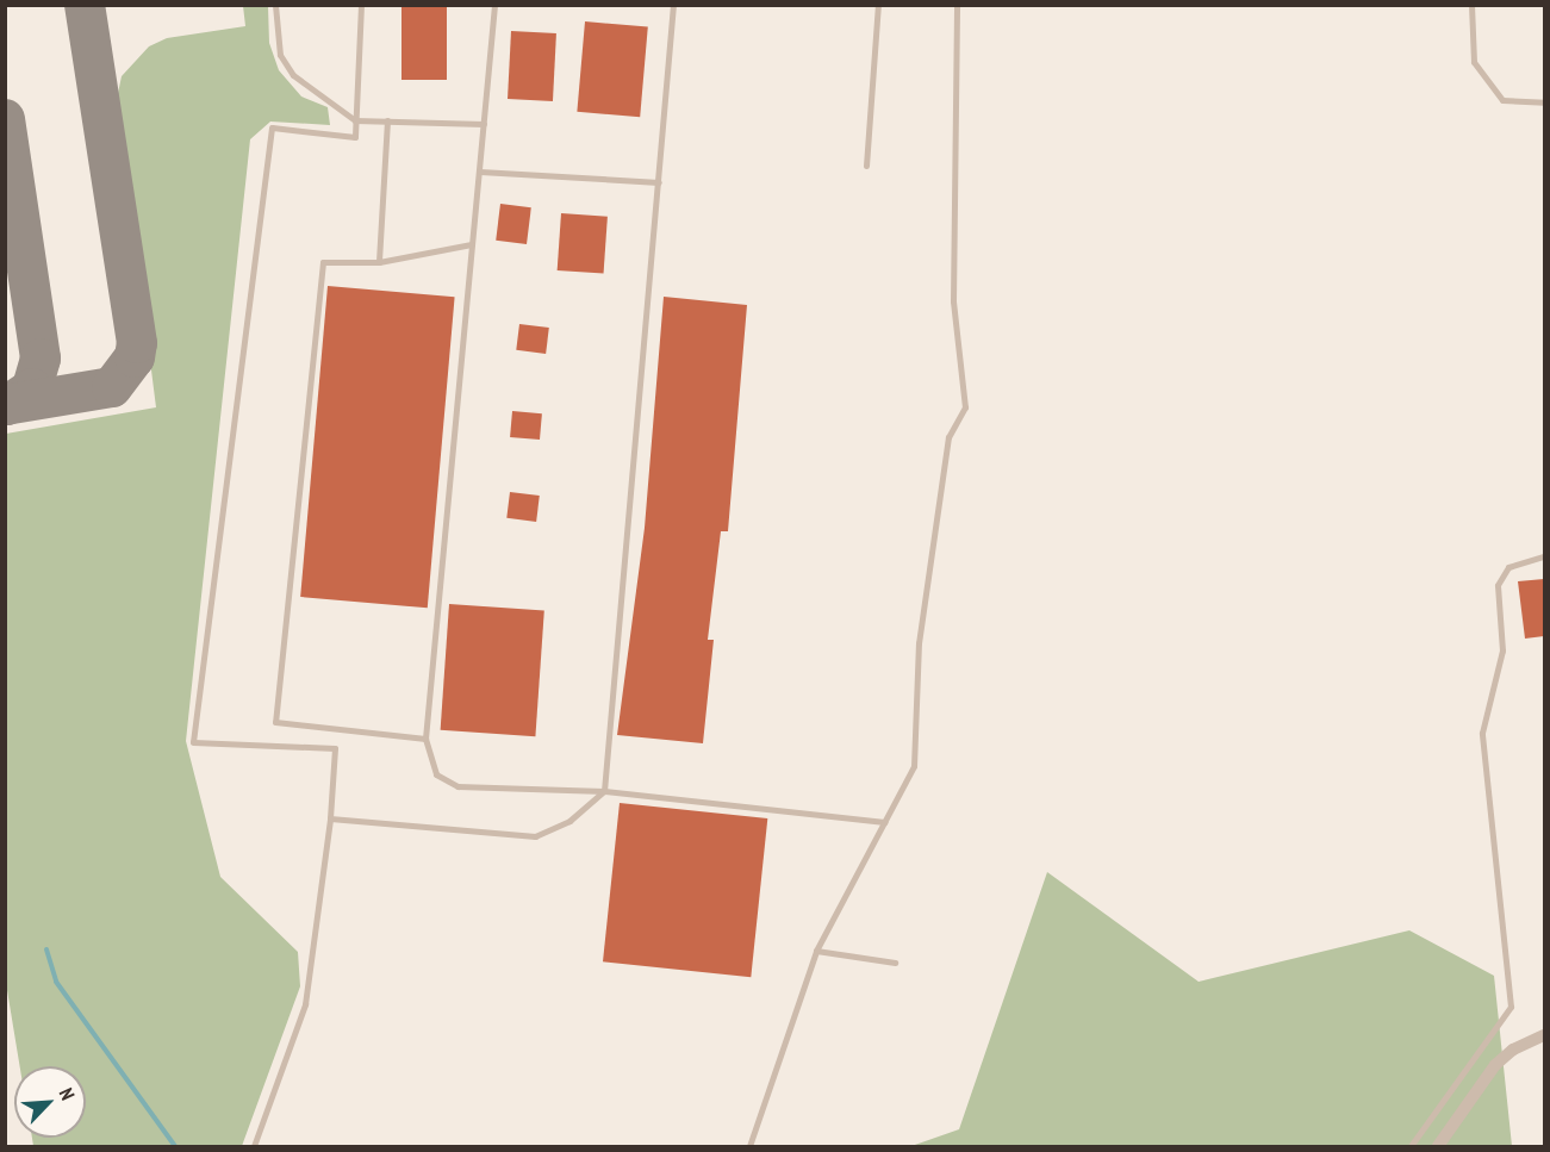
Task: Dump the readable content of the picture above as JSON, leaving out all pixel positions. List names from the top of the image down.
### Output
{
  "north": "top right"
}
